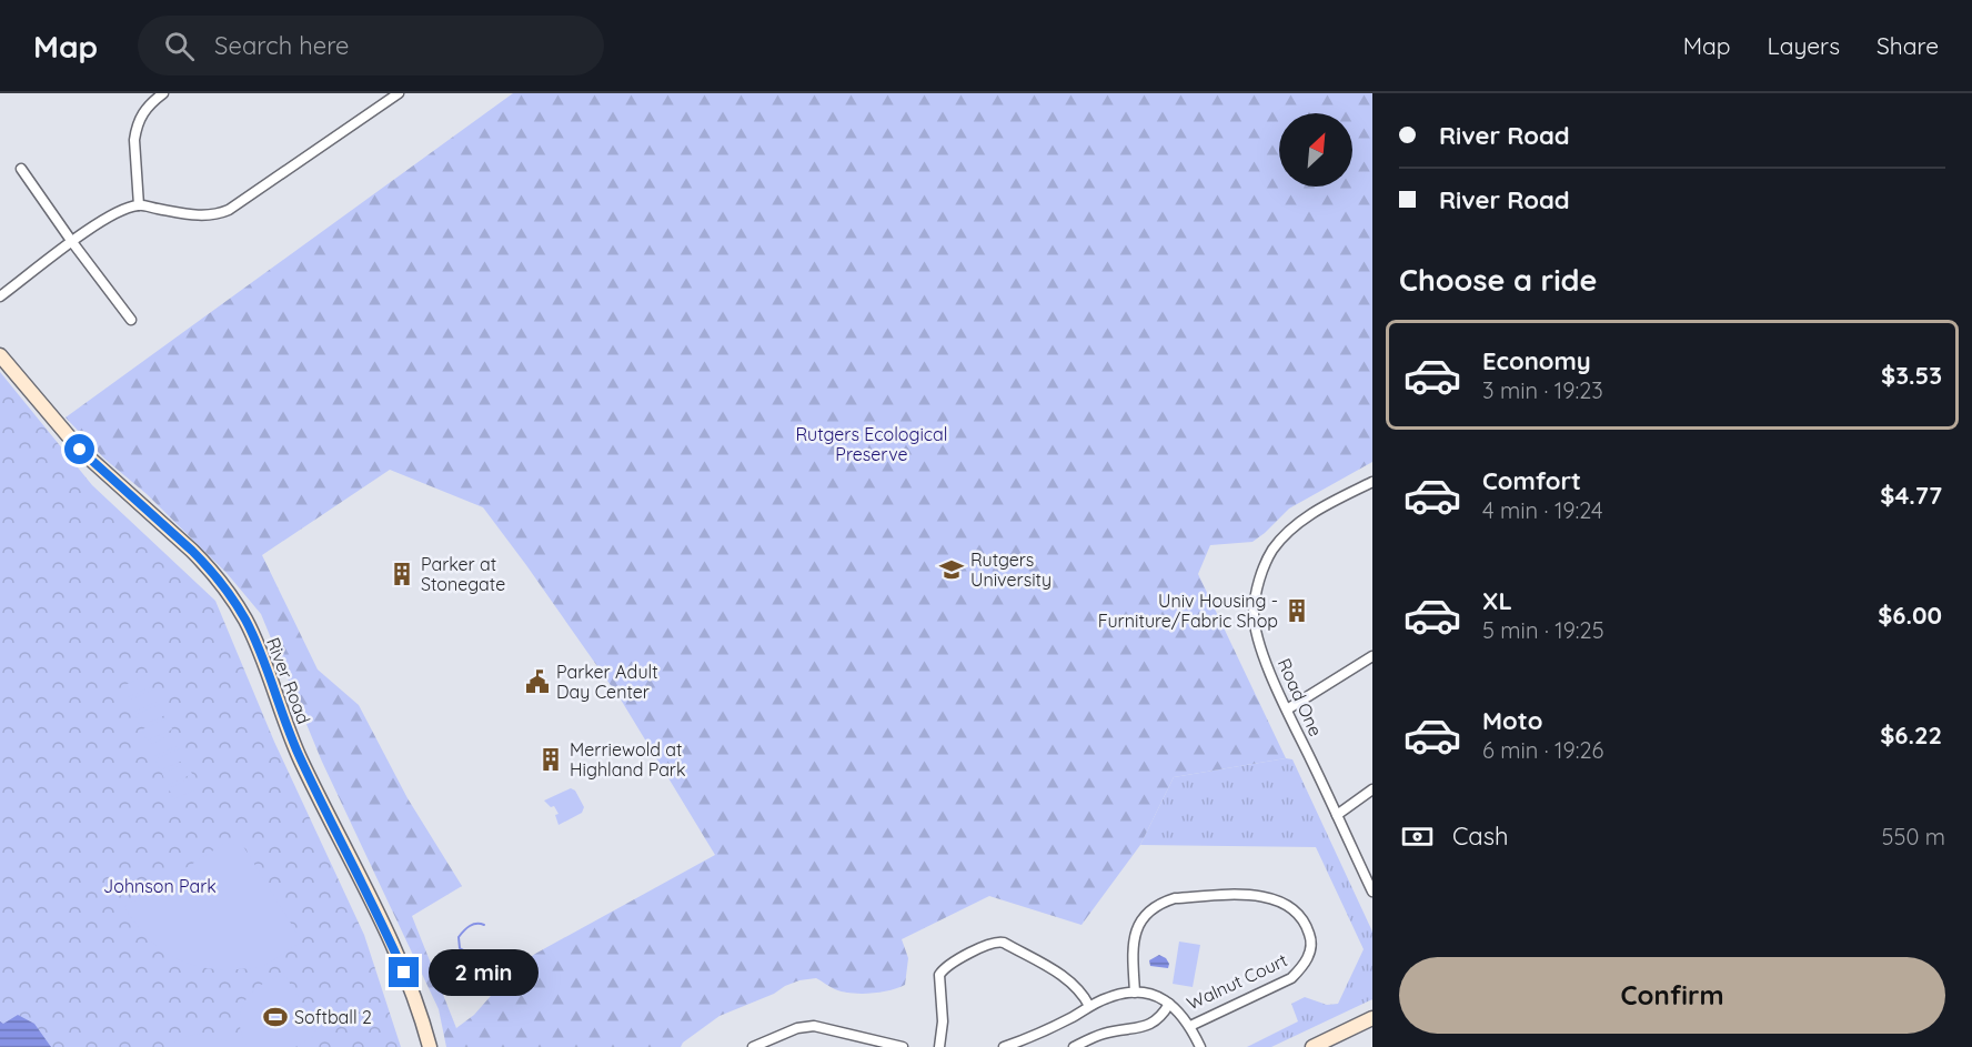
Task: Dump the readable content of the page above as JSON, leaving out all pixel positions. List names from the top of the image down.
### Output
{
  "streets": {
    "street": ["River Road", "Road One", "Walnut Court"]
  },
  "parks": ["Rutgers Ecological Preserve", "Johnson Park"],
  "places": {
    "school or university": ["Rutgers University"],
    "building": ["Parker at Stonegate", "Univ Housing - Furniture/Fabric Shop", "Merriewold at Highland Park"],
    "public building": ["Parker Adult Day Center"],
    "sports": ["Softball 2"]
  },
  "north": "top right",
  "page": {
    "header": "Map",
    "search": "Search here",
    "nav": ["Map", "Layers", "Share"],
    "banner": ["River Road", "River Road"],
    "heading": "Choose a ride",
    "list": [
      {
        "name": "Economy",
        "note": "3 min · 19:23",
        "value": "$3.53"
      },
      {
        "name": "Comfort",
        "note": "4 min · 19:24",
        "value": "$4.77"
      },
      {
        "name": "XL",
        "note": "5 min · 19:25",
        "value": "$6.00"
      },
      {
        "name": "Moto",
        "note": "6 min · 19:26",
        "value": "$6.22"
      }
    ],
    "pay": ["Cash", "550 m"],
    "buttons": "Confirm",
    "bubble": "2 min"
  }
}
